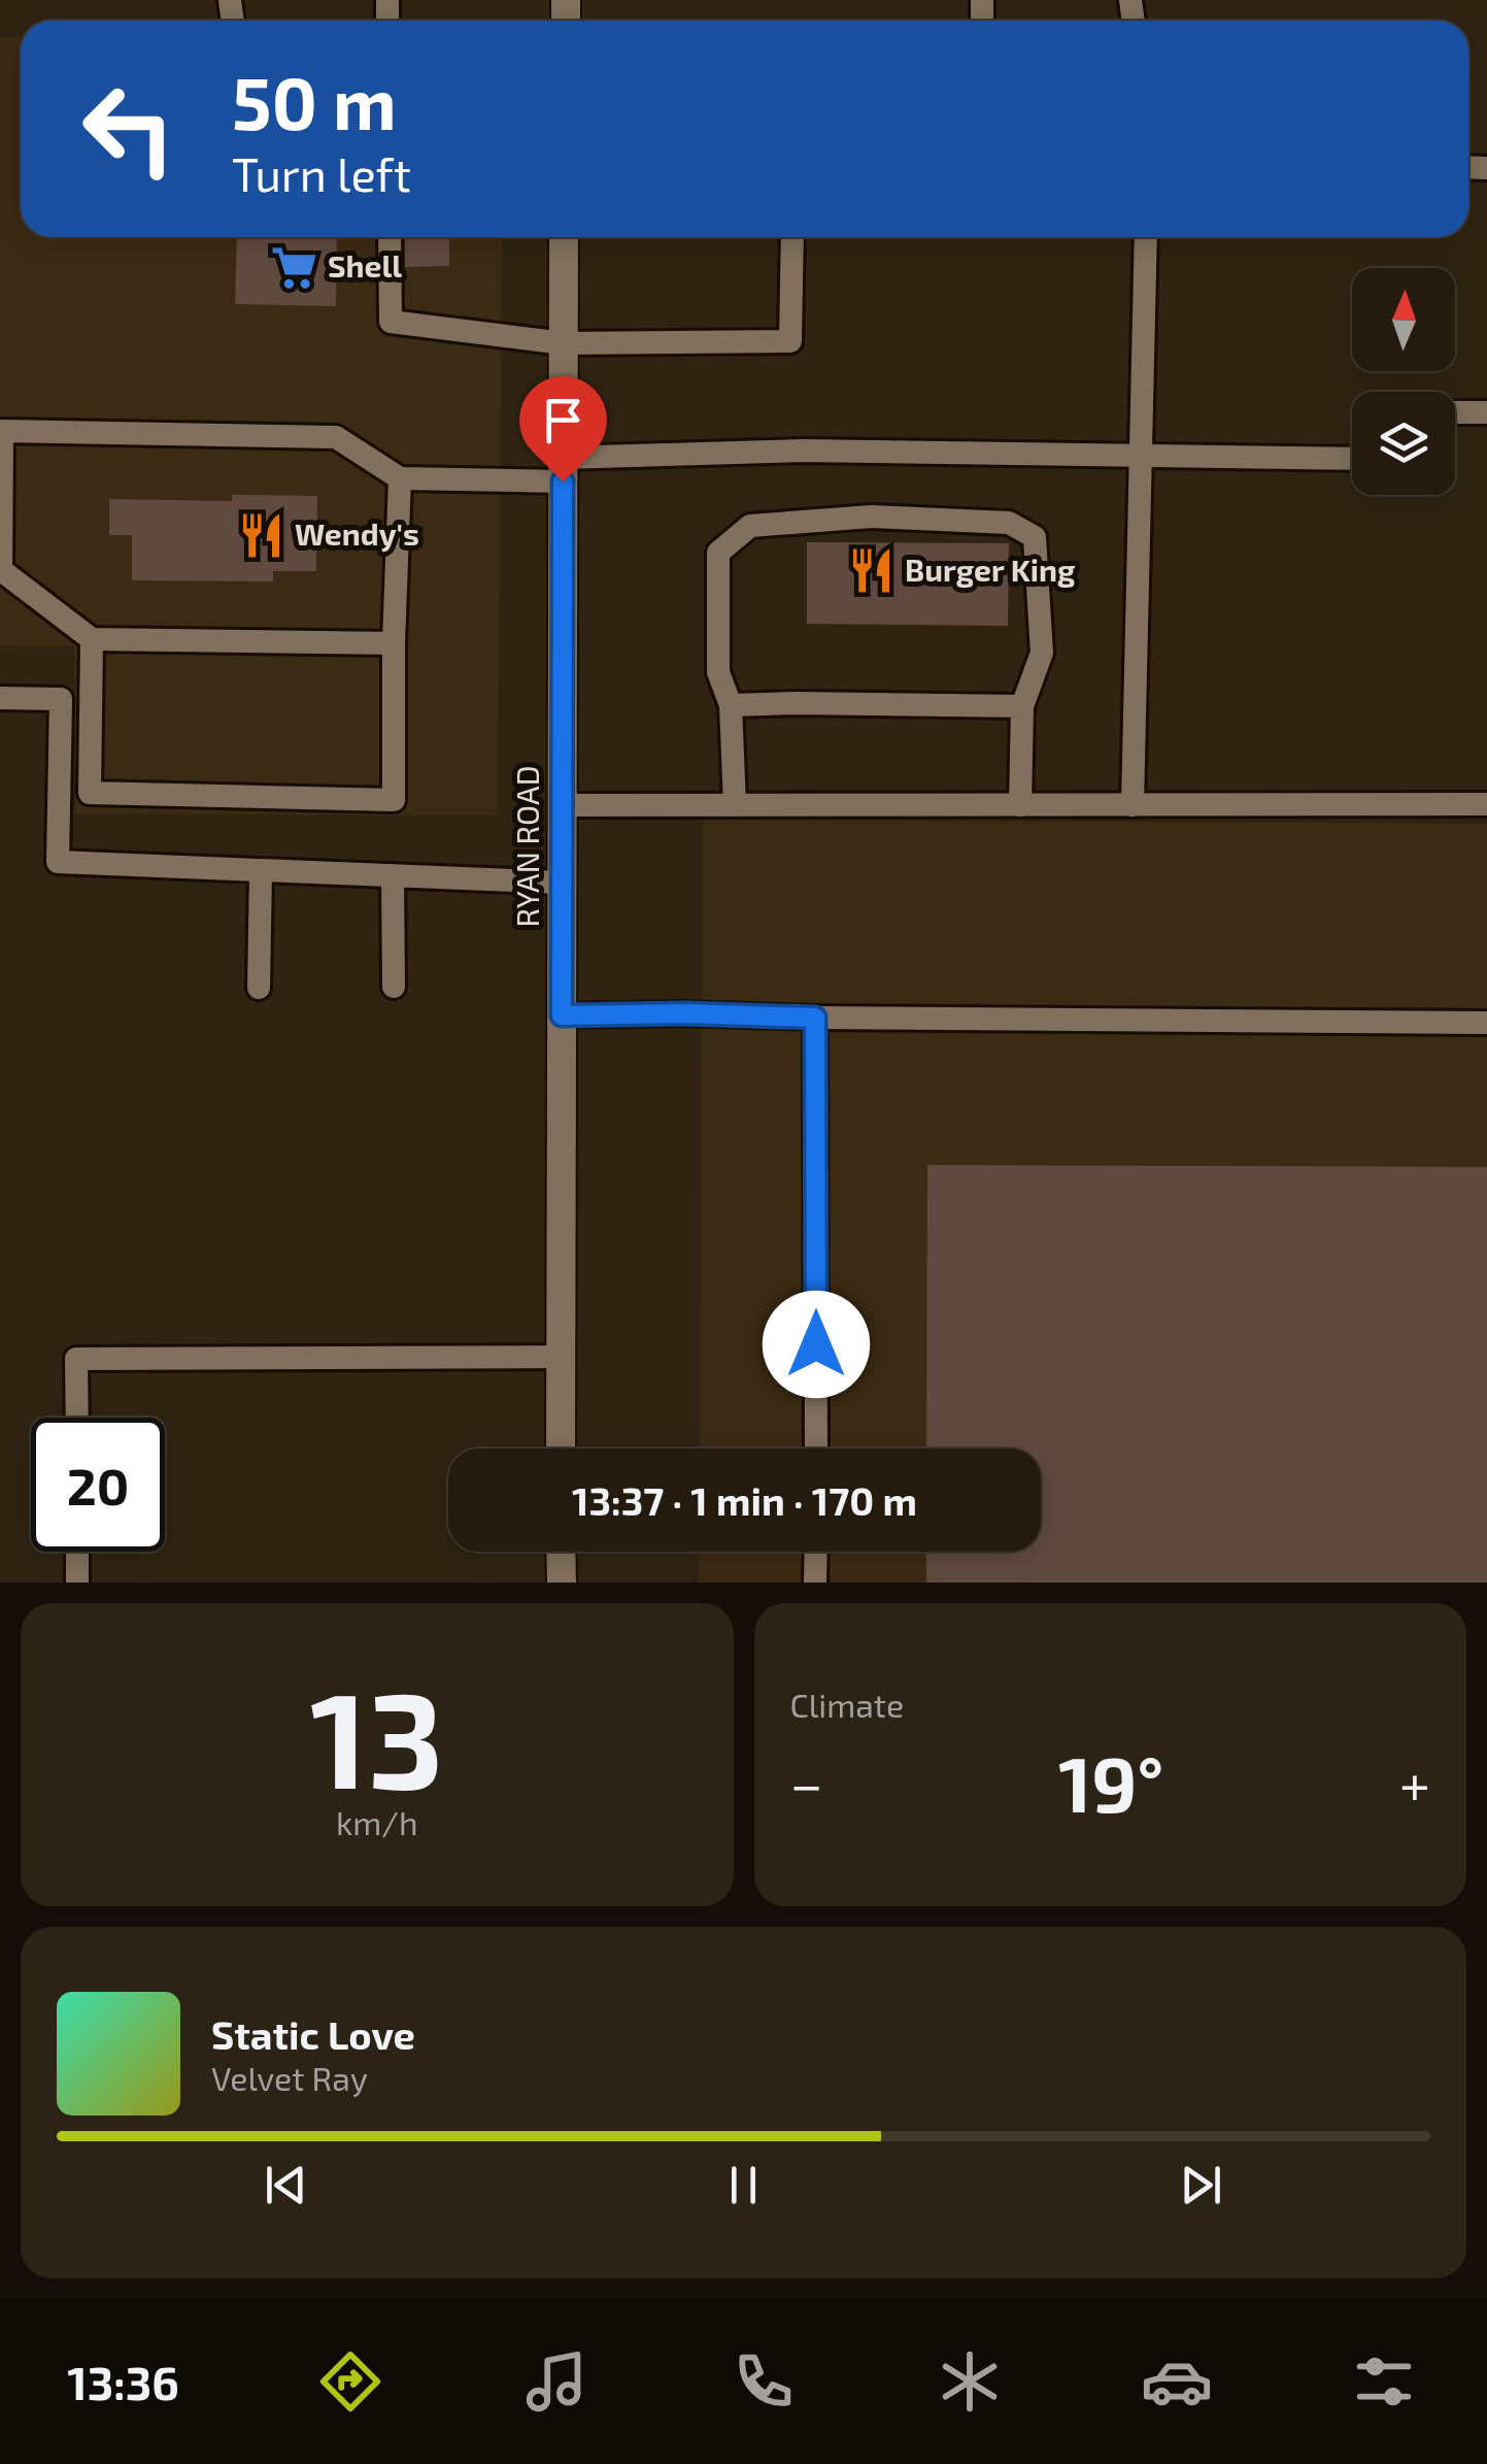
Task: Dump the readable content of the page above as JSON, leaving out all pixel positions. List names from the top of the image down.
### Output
{
  "streets": {
    "main road": ["RYAN ROAD"]
  },
  "places": {
    "supermarket": ["Shell"],
    "restaurant": ["Wendy's", "Burger King"]
  },
  "north": "top",
  "page": {
    "turn": ["50 m", "Turn left"],
    "limit": "20",
    "trip": "13:37 · 1 min · 170 m",
    "tile": [
      ["13", "km/h"],
      "Climate"
    ],
    "heat": ["−", "19°", "+"],
    "song": ["Static Love", "Velvet Ray"],
    "tabs": "13:36"
  }
}
